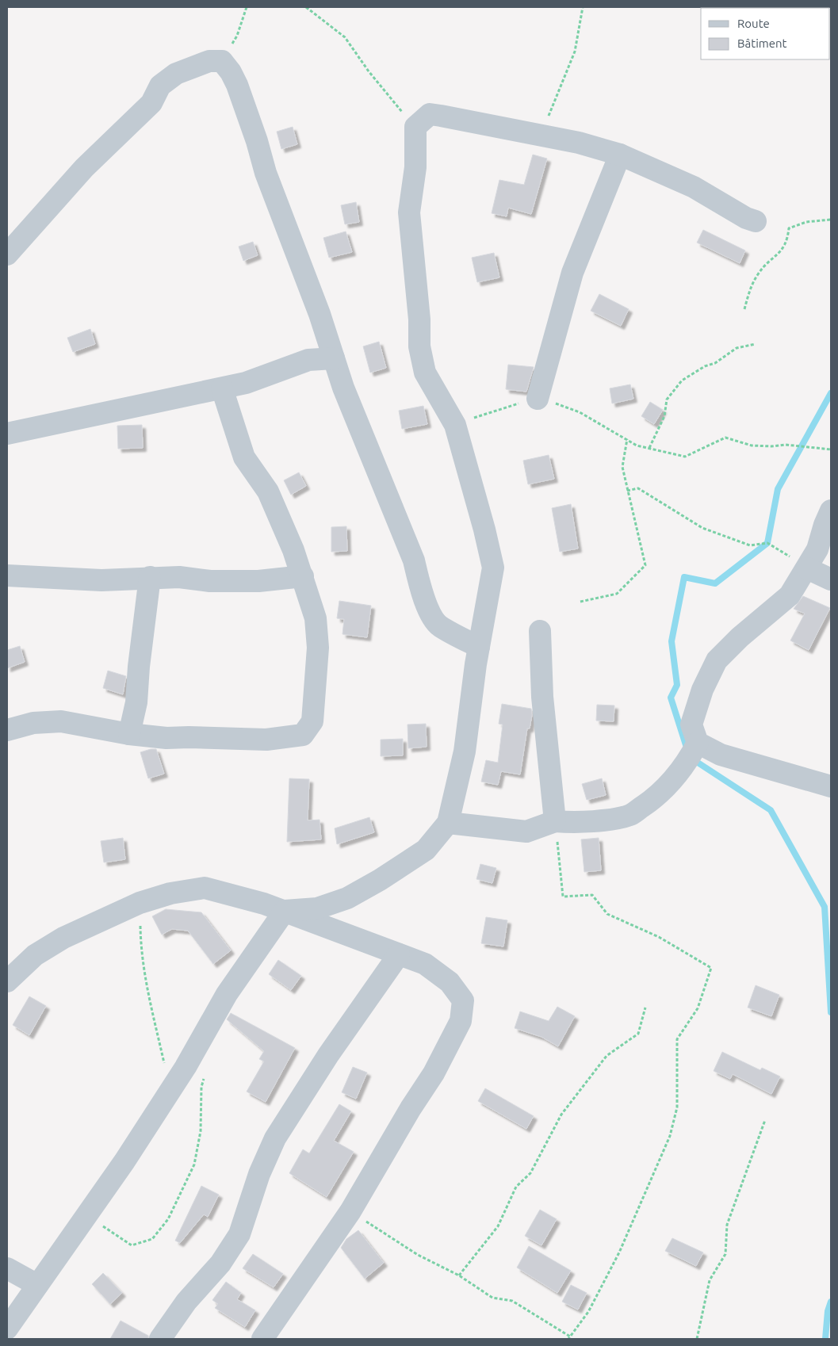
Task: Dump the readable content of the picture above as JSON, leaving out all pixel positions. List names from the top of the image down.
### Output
{
  "legend": ["Route", "Bâtiment"]
}
